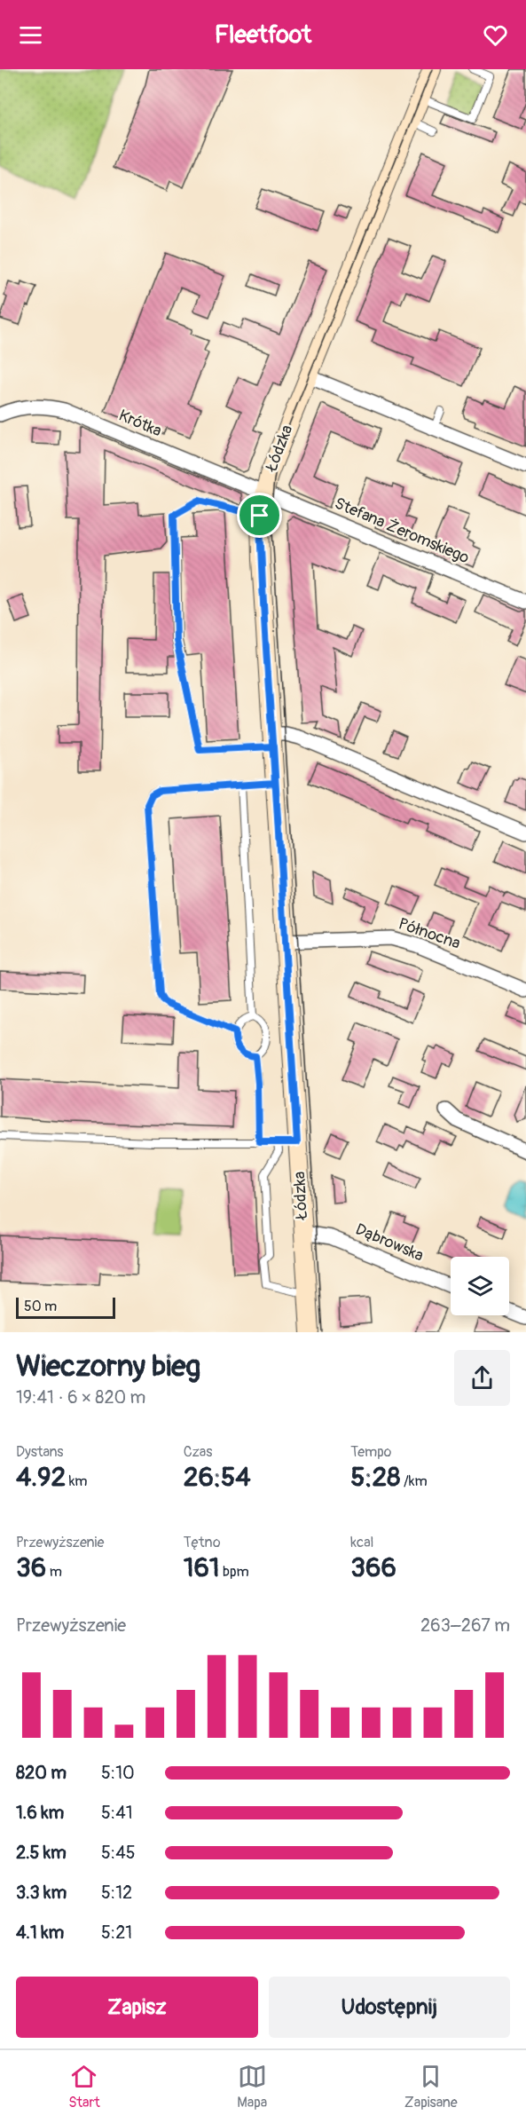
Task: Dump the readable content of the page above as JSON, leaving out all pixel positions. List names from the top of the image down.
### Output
{
  "streets": {
    "main road": ["Łódzka"],
    "street": [
      "Krótka",
      "Stefana Żeromskiego",
      "Północna",
      "Dąbrowska"
    ]
  },
  "crossings": [
    ["Krótka", "Łódzka"],
    ["Krótka", "Stefana Żeromskiego"],
    ["Łódzka", "Stefana Żeromskiego"],
    ["Łódzka", "Północna"],
    ["Łódzka", "Dąbrowska"]
  ],
  "scale_bar": "50 m",
  "page": {
    "header": "Fleetfoot",
    "scale": "50 m",
    "heading": ["Wieczorny bieg", "19:41 · 6 × 820 m"],
    "stats": [
      ["Dystans", "4.92 km"],
      ["Czas", "26:54"],
      ["Tempo", "5:28 /km"],
      ["Przewyższenie", "36 m"],
      ["Tętno", "161 bpm"],
      ["kcal", "366"]
    ],
    "chart": ["Przewyższenie", "263–267 m"],
    "list": [
      {
        "name": "820 m",
        "note": "5:10"
      },
      {
        "name": "1.6 km",
        "note": "5:41"
      },
      {
        "name": "2.5 km",
        "note": "5:45"
      },
      {
        "name": "3.3 km",
        "note": "5:12"
      },
      {
        "name": "4.1 km",
        "note": "5:21"
      }
    ],
    "buttons": ["Zapisz", "Udostępnij"],
    "tabs": ["Start", "Mapa", "Zapisane"]
  }
}
